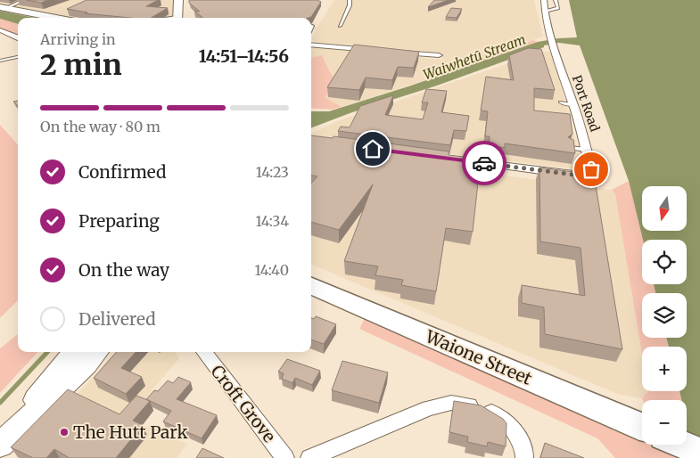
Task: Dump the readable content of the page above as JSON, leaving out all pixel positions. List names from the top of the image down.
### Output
{
  "streets": {
    "main road": ["Waione Street"],
    "street": ["Port Road", "Croft Grove"]
  },
  "water": ["Waiwhetū Stream"],
  "places": ["The Hutt Park"],
  "north": "bottom",
  "page": {
    "heading": ["2 min", "Arriving in", "14:51–14:56"],
    "bar": "On the way · 80 m",
    "list": [
      ["Confirmed", "14:23"],
      ["Preparing", "14:34"],
      ["On the way", "14:40"],
      "Delivered"
    ],
    "map_buttons": ["+", "−"]
  }
}
